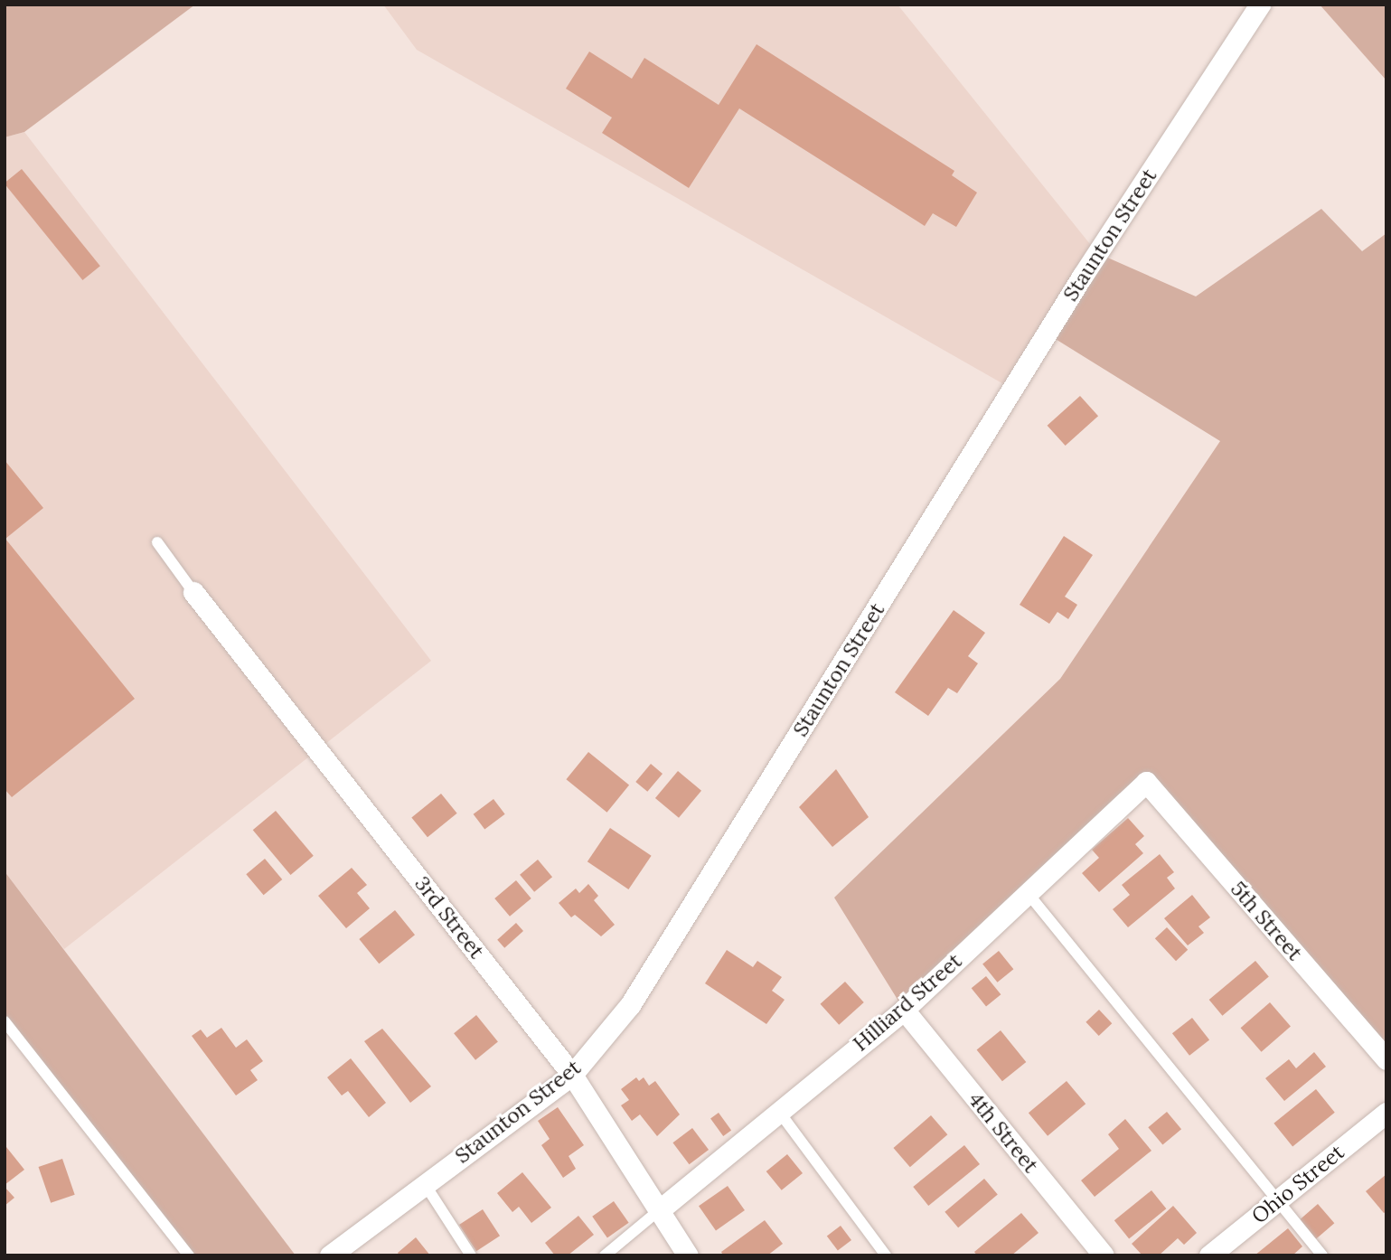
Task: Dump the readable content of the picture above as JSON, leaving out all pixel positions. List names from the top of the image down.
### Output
{
  "streets": {
    "street": [
      "Staunton Street",
      "3rd Street",
      "5th Street",
      "Hilliard Street",
      "4th Street",
      "Ohio Street"
    ]
  },
  "crossings": [
    ["Staunton Street", "3rd Street"],
    ["3rd Street", "Hilliard Street"],
    ["5th Street", "Hilliard Street"],
    ["Hilliard Street", "4th Street"]
  ]
}
